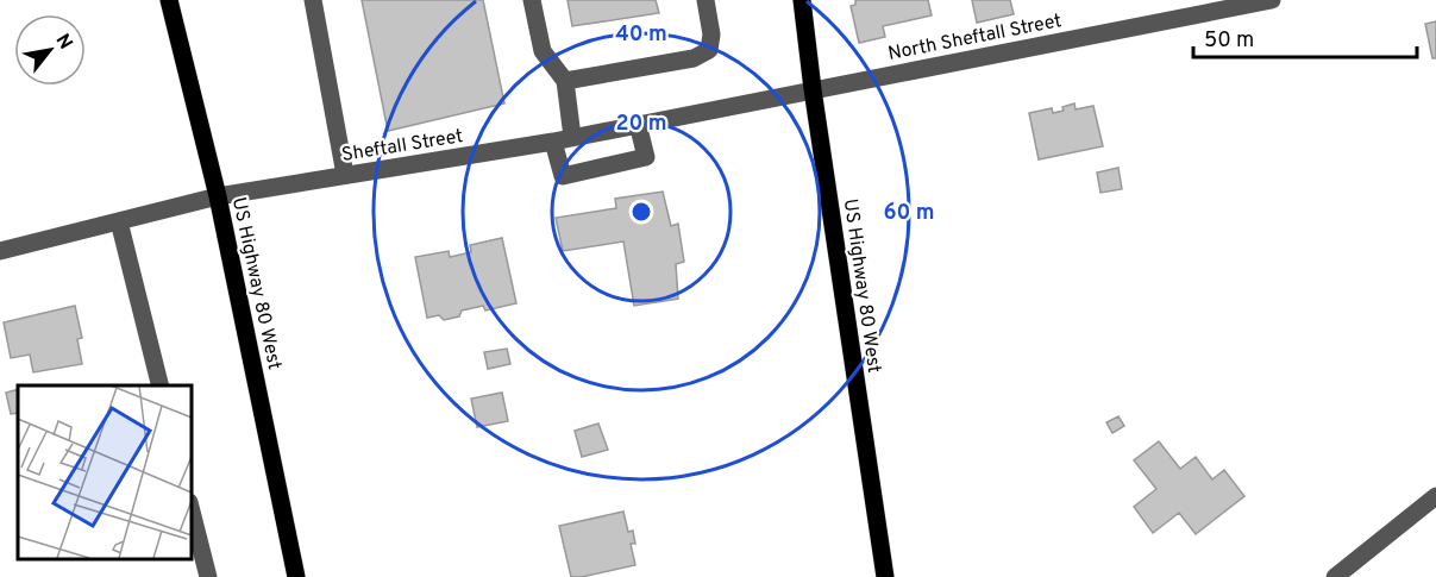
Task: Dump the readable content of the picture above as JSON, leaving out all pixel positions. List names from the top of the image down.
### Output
{
  "streets": {
    "main road": ["US Highway 80 West"],
    "street": ["North Sheftall Street", "Sheftall Street"]
  },
  "crossings": [
    ["North Sheftall Street", "Sheftall Street"],
    ["North Sheftall Street", "US Highway 80 West"],
    ["Sheftall Street", "US Highway 80 West"]
  ],
  "scale_bar": "50 m",
  "north": "top right",
  "rings": ["40 m", "20 m", "60 m"]
}
